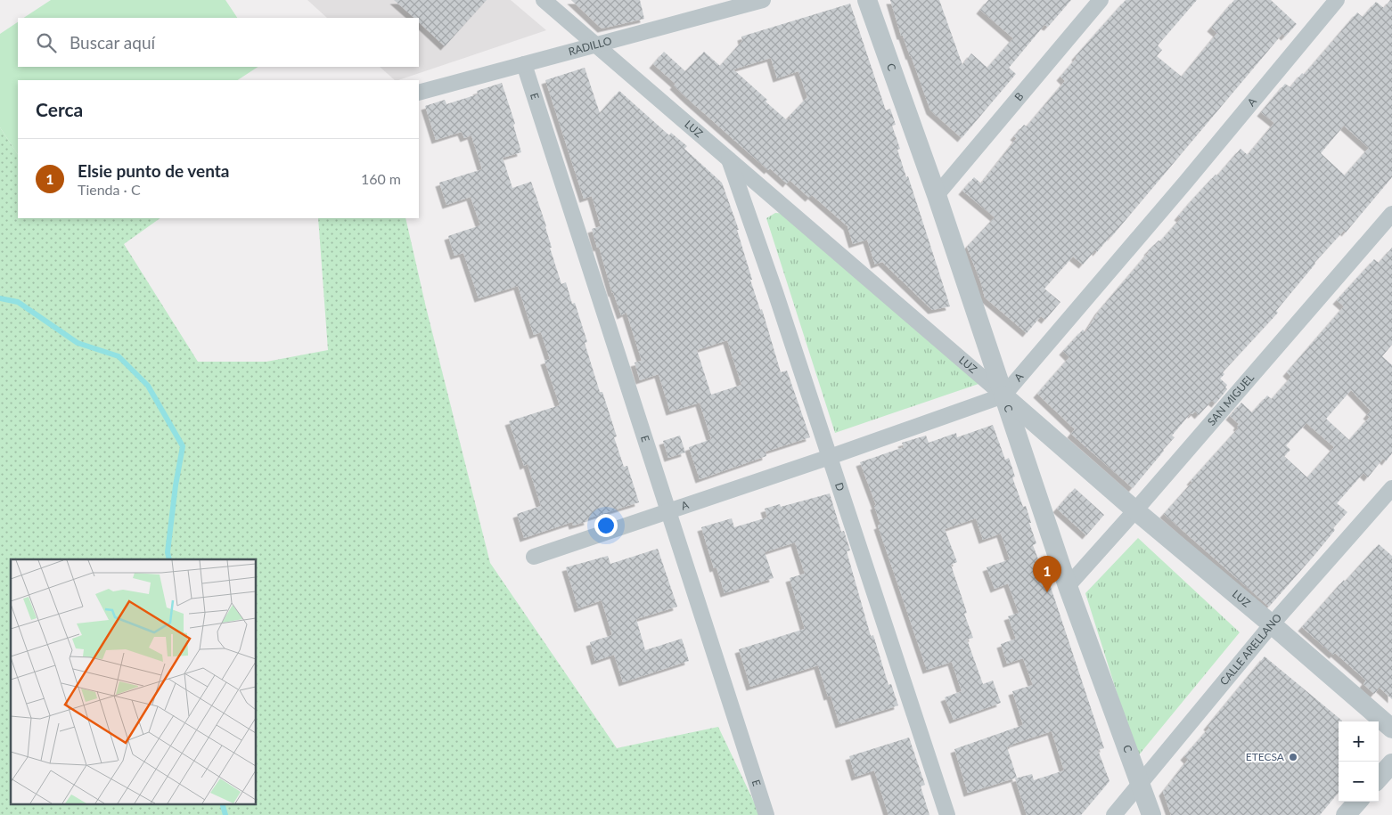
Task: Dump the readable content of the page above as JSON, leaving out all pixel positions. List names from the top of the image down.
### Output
{
  "streets": {
    "street": [
      "RADILLO",
      "C",
      "E",
      "B",
      "A",
      "LUZ",
      "SAN MIGUEL",
      "D",
      "CALLE ARELLANO"
    ]
  },
  "crossings": [
    ["RADILLO", "E"],
    ["RADILLO", "LUZ"],
    ["C", "B"],
    ["C", "A"],
    ["C", "LUZ"],
    ["C", "SAN MIGUEL"],
    ["C", "CALLE ARELLANO"],
    ["E", "A"],
    ["A", "LUZ"],
    ["A", "D"],
    ["LUZ", "SAN MIGUEL"],
    ["LUZ", "D"],
    ["LUZ", "CALLE ARELLANO"]
  ],
  "places": ["ETECSA"],
  "page": {
    "search": "Buscar aquí",
    "heading": "Cerca",
    "list": [
      {
        "mark": "1",
        "name": "Elsie punto de venta",
        "note": "Tienda · C",
        "value": "160 m"
      }
    ],
    "pins": "1",
    "map_buttons": ["+", "−"]
  }
}
